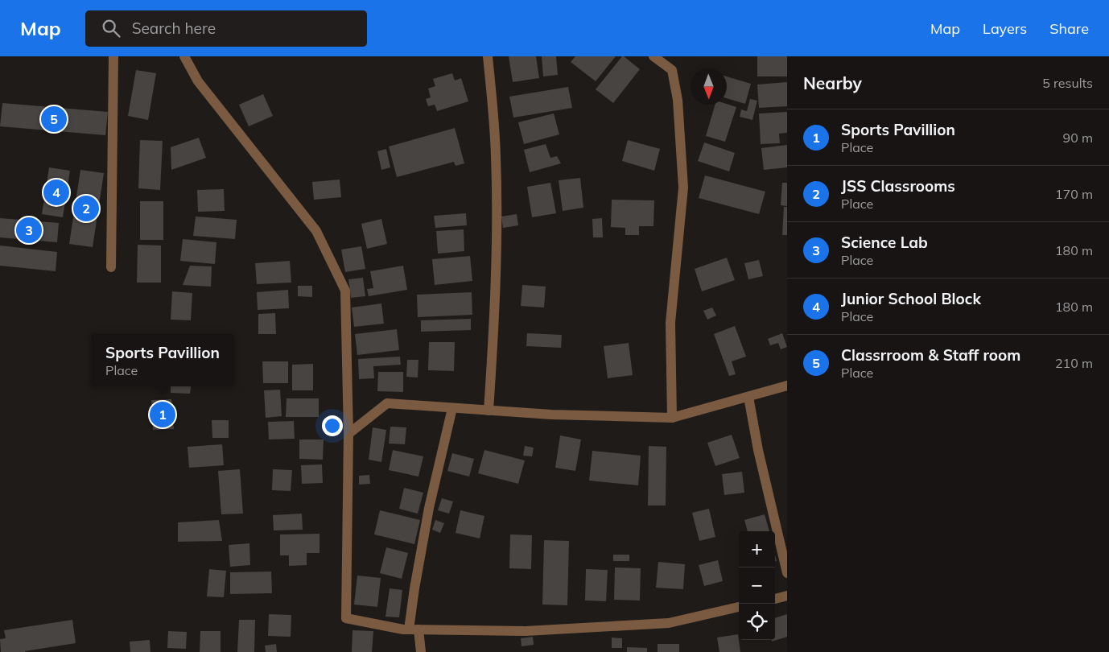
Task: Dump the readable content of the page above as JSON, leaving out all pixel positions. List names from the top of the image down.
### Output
{
  "north": "bottom",
  "page": {
    "header": "Map",
    "search": "Search here",
    "nav": ["Map", "Layers", "Share"],
    "heading": ["Nearby", "5 results"],
    "pins": [
      "5",
      "4",
      "2",
      "3",
      "1"
    ],
    "list": [
      {
        "mark": "1",
        "name": "Sports Pavillion",
        "note": "Place",
        "value": "90 m"
      },
      {
        "mark": "2",
        "name": "JSS Classrooms",
        "note": "Place",
        "value": "170 m"
      },
      {
        "mark": "3",
        "name": "Science Lab",
        "note": "Place",
        "value": "180 m"
      },
      {
        "mark": "4",
        "name": "Junior School Block",
        "note": "Place",
        "value": "180 m"
      },
      {
        "mark": "5",
        "name": "Classrroom & Staff room",
        "note": "Place",
        "value": "210 m"
      }
    ],
    "popup": ["Sports Pavillion", "Place"],
    "map_buttons": ["+", "−"]
  }
}
